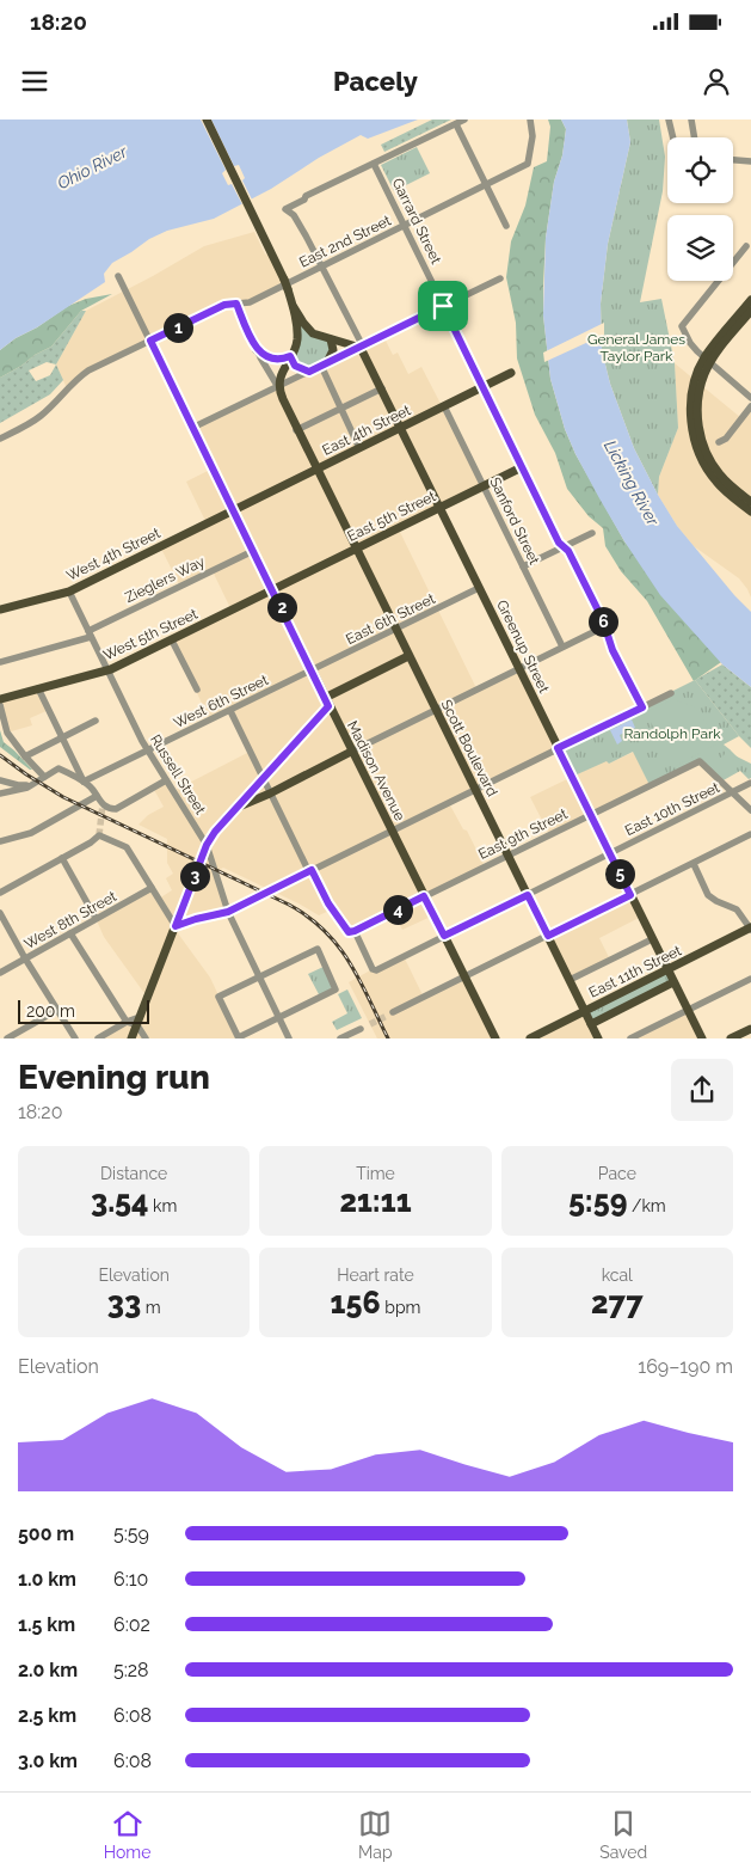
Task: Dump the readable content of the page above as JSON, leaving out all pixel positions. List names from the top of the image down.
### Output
{
  "streets": {
    "main road": [
      "Garrard Street",
      "East 4th Street",
      "East 5th Street",
      "West 4th Street",
      "West 5th Street",
      "Greenup Street",
      "Scott Boulevard",
      "Madison Avenue",
      "East 11th Street"
    ],
    "street": [
      "East 2nd Street",
      "Sanford Street",
      "Zieglers Way",
      "East 6th Street",
      "West 6th Street",
      "Russell Street",
      "East 10th Street",
      "East 9th Street",
      "West 8th Street"
    ]
  },
  "crossings": [
    ["Garrard Street", "East 2nd Street"],
    ["Garrard Street", "East 4th Street"],
    ["Garrard Street", "East 5th Street"],
    ["Garrard Street", "Greenup Street"],
    ["East 2nd Street", "Greenup Street"],
    ["East 2nd Street", "Madison Avenue"],
    ["East 4th Street", "Sanford Street"],
    ["East 4th Street", "West 4th Street"],
    ["East 4th Street", "Greenup Street"],
    ["East 4th Street", "Scott Boulevard"],
    ["East 4th Street", "Madison Avenue"],
    ["East 5th Street", "Sanford Street"],
    ["East 5th Street", "West 5th Street"],
    ["East 5th Street", "Greenup Street"],
    ["East 5th Street", "Scott Boulevard"],
    ["East 5th Street", "Madison Avenue"],
    ["West 4th Street", "Madison Avenue"],
    ["West 4th Street", "Russell Street"],
    ["Zieglers Way", "Madison Avenue"],
    ["Zieglers Way", "Russell Street"],
    ["East 6th Street", "Greenup Street"],
    ["East 6th Street", "West 6th Street"],
    ["East 6th Street", "Scott Boulevard"],
    ["East 6th Street", "Madison Avenue"],
    ["West 5th Street", "Madison Avenue"],
    ["West 5th Street", "Russell Street"],
    ["Greenup Street", "East 10th Street"],
    ["Greenup Street", "East 9th Street"],
    ["Greenup Street", "East 11th Street"],
    ["West 6th Street", "Madison Avenue"],
    ["West 6th Street", "Russell Street"],
    ["Scott Boulevard", "East 10th Street"],
    ["Scott Boulevard", "East 9th Street"],
    ["Scott Boulevard", "East 11th Street"],
    ["Madison Avenue", "East 10th Street"],
    ["Madison Avenue", "East 9th Street"],
    ["East 10th Street", "East 9th Street"]
  ],
  "water": ["Ohio River", "Licking River"],
  "parks": ["General James Taylor Park", "Randolph Park"],
  "scale_bar": "200 m",
  "page": {
    "status": "18:20",
    "header": "Pacely",
    "pins": [
      "1",
      "2",
      "6",
      "5",
      "3",
      "4"
    ],
    "scale": "200 m",
    "heading": ["Evening run", "18:20"],
    "stats": [
      ["Distance", "3.54 km"],
      ["Time", "21:11"],
      ["Pace", "5:59 /km"],
      ["Elevation", "33 m"],
      ["Heart rate", "156 bpm"],
      ["kcal", "277"]
    ],
    "chart": ["Elevation", "169–190 m"],
    "list": [
      {
        "name": "500 m",
        "note": "5:59"
      },
      {
        "name": "1.0 km",
        "note": "6:10"
      },
      {
        "name": "1.5 km",
        "note": "6:02"
      },
      {
        "name": "2.0 km",
        "note": "5:28"
      },
      {
        "name": "2.5 km",
        "note": "6:08"
      },
      {
        "name": "3.0 km",
        "note": "6:08"
      }
    ],
    "tabs": ["Home", "Map", "Saved"]
  }
}
